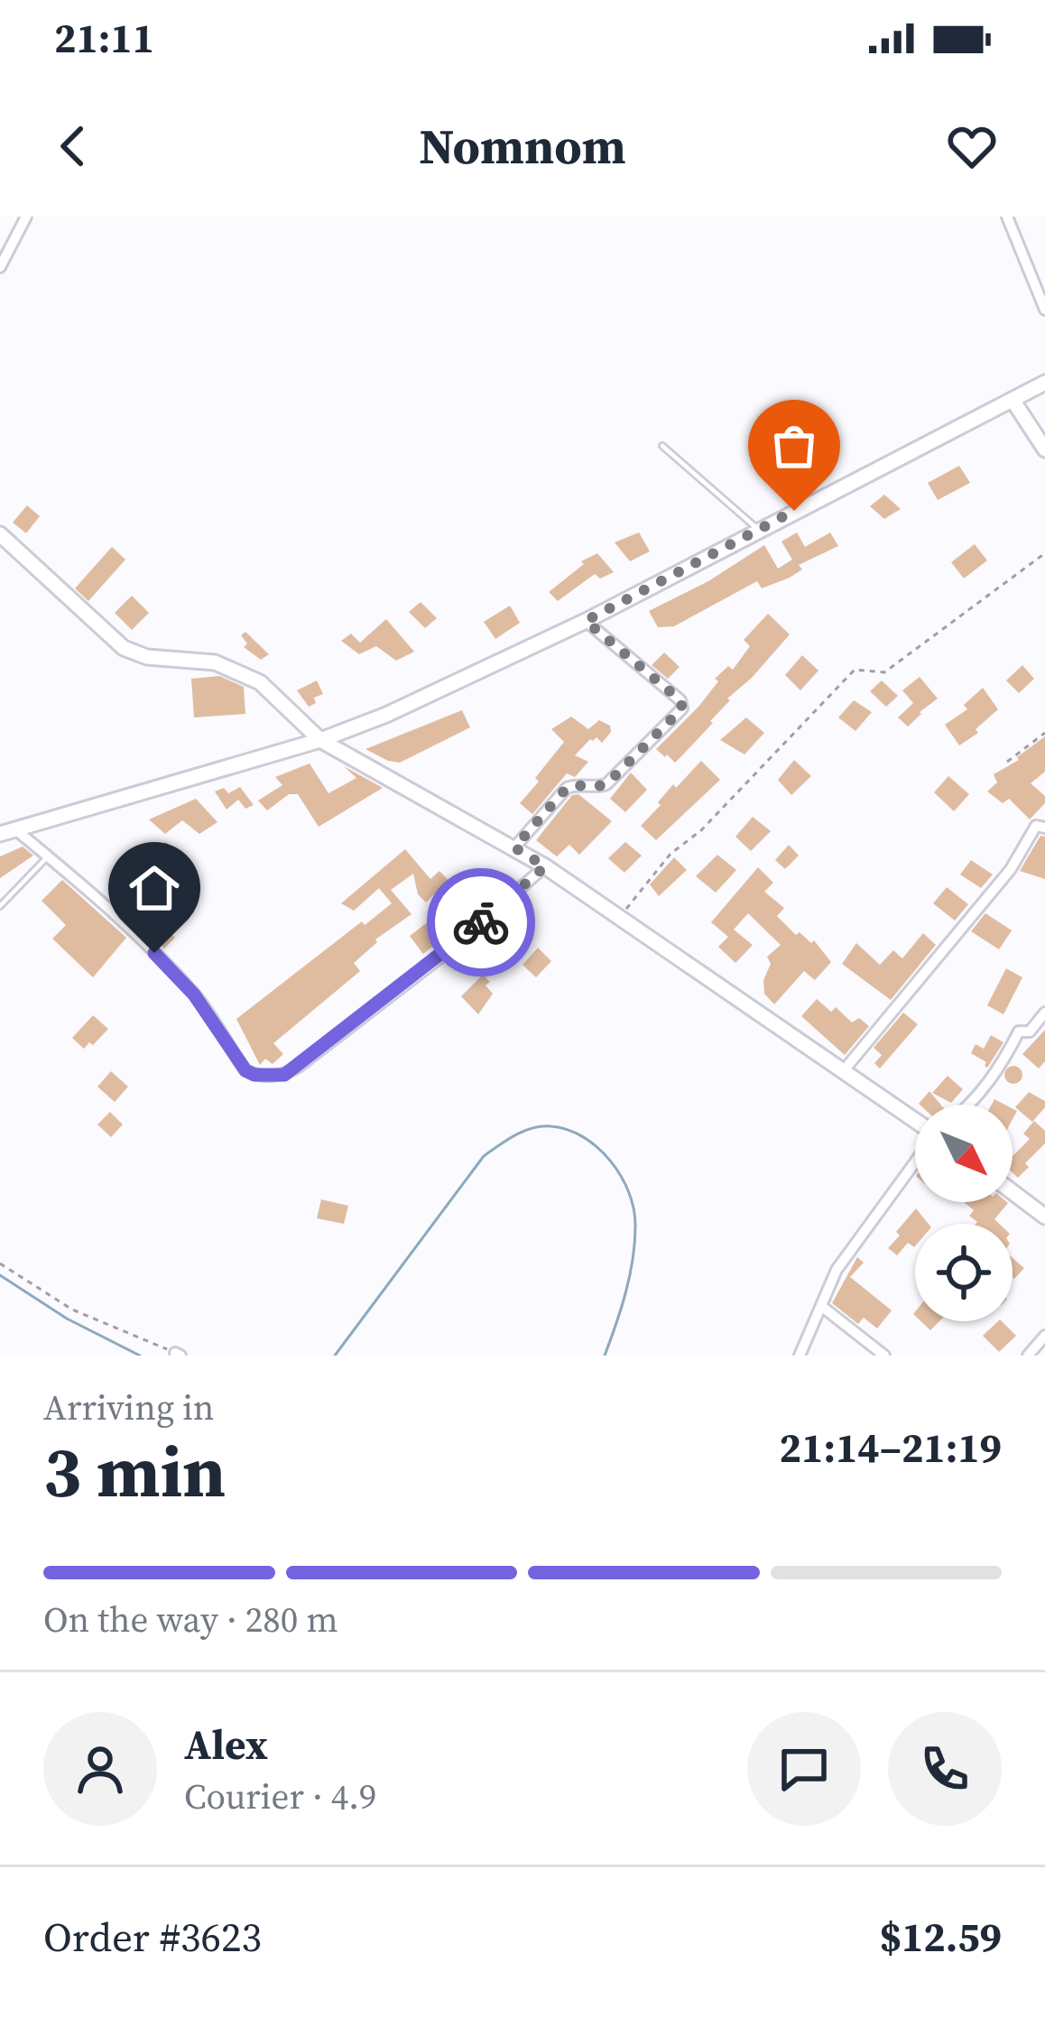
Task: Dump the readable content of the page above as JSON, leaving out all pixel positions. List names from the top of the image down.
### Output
{
  "north": "bottom right",
  "page": {
    "status": "21:11",
    "header": "Nomnom",
    "heading": ["3 min", "Arriving in", "21:14–21:19"],
    "panel": [
      "Alex",
      "Courier · 4.9",
      "Order #3623",
      "$12.59"
    ],
    "bar": "On the way · 280 m"
  }
}
